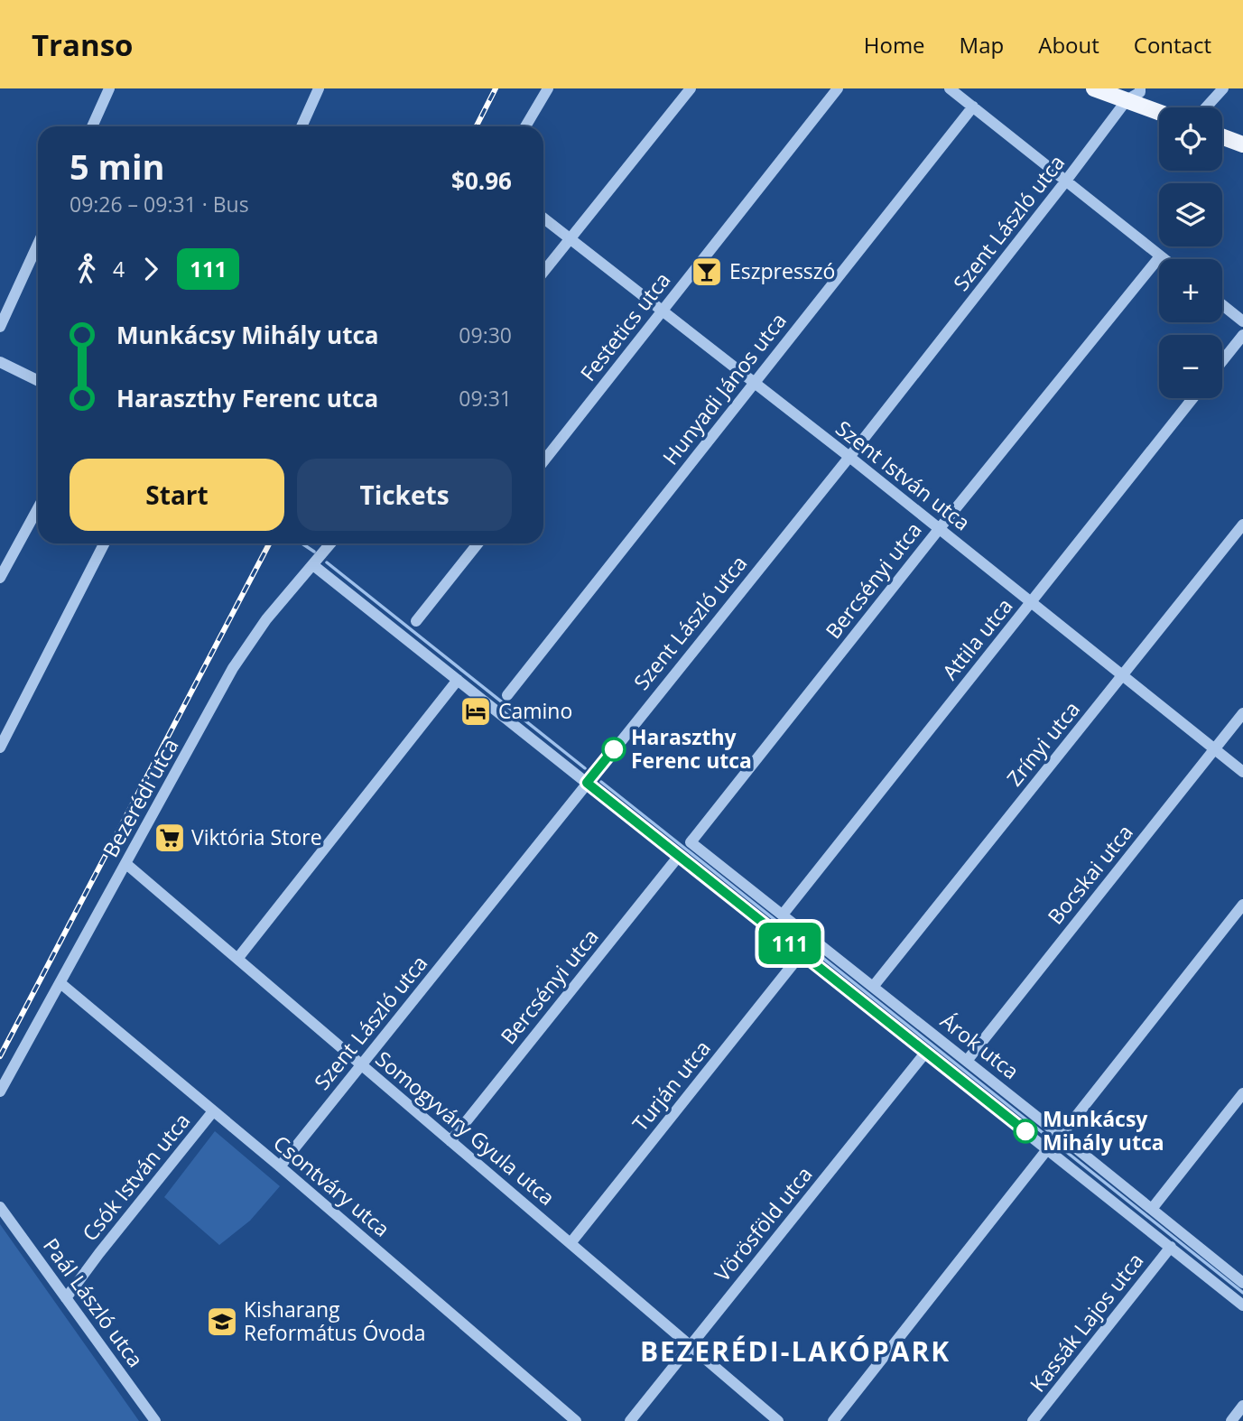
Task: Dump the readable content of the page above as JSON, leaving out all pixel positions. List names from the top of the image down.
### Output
{
  "streets": {
    "street": [
      "Szent László utca",
      "Festetics utca",
      "Hunyadi János utca",
      "Szent István utca",
      "Bercsényi utca",
      "Attila utca",
      "Zrínyi utca",
      "Bezerédi utca",
      "Bocskai utca",
      "Árok utca",
      "Turján utca",
      "Somogyváry Gyula utca",
      "Csók István utca",
      "Csontváry utca",
      "Vörösföld utca",
      "Paál László utca",
      "Kassák Lajos utca"
    ]
  },
  "crossings": [
    ["Szent László utca", "Szent István utca"],
    ["Szent László utca", "Somogyváry Gyula utca"],
    ["Szent László utca", "Csontváry utca"],
    ["Festetics utca", "Szent István utca"],
    ["Hunyadi János utca", "Szent István utca"],
    ["Szent István utca", "Bercsényi utca"],
    ["Szent István utca", "Attila utca"],
    ["Szent István utca", "Zrínyi utca"],
    ["Szent István utca", "Bocskai utca"],
    ["Bercsényi utca", "Árok utca"],
    ["Bercsényi utca", "Somogyváry Gyula utca"],
    ["Attila utca", "Árok utca"],
    ["Zrínyi utca", "Árok utca"],
    ["Bezerédi utca", "Somogyváry Gyula utca"],
    ["Bezerédi utca", "Csontváry utca"],
    ["Bocskai utca", "Árok utca"],
    ["Turján utca", "Somogyváry Gyula utca"],
    ["Somogyváry Gyula utca", "Vörösföld utca"],
    ["Csók István utca", "Csontváry utca"],
    ["Csók István utca", "Paál László utca"]
  ],
  "districts": ["BEZERÉDI-LAKÓPARK"],
  "places": {
    "bar": ["Eszpresszó"],
    "hotel": ["Camino"],
    "other": ["Haraszthy Ferenc utca", "Munkácsy Mihály utca"],
    "supermarket": ["Viktória Store"],
    "school or university": ["Kisharang Református Óvoda"]
  },
  "lines": ["bus line 111"],
  "page": {
    "header": "Transo",
    "nav": [
      "Home",
      "Map",
      "About",
      "Contact"
    ],
    "on_map": "111",
    "map_buttons": ["+", "−"],
    "heading": ["5 min", "09:26 – 09:31 · Bus", "$0.96"],
    "legs": ["4", "111"],
    "list": [
      {
        "name": "Munkácsy Mihály utca",
        "value": "09:30"
      },
      {
        "name": "Haraszthy Ferenc utca",
        "value": "09:31"
      }
    ],
    "buttons": ["Start", "Tickets"]
  }
}
